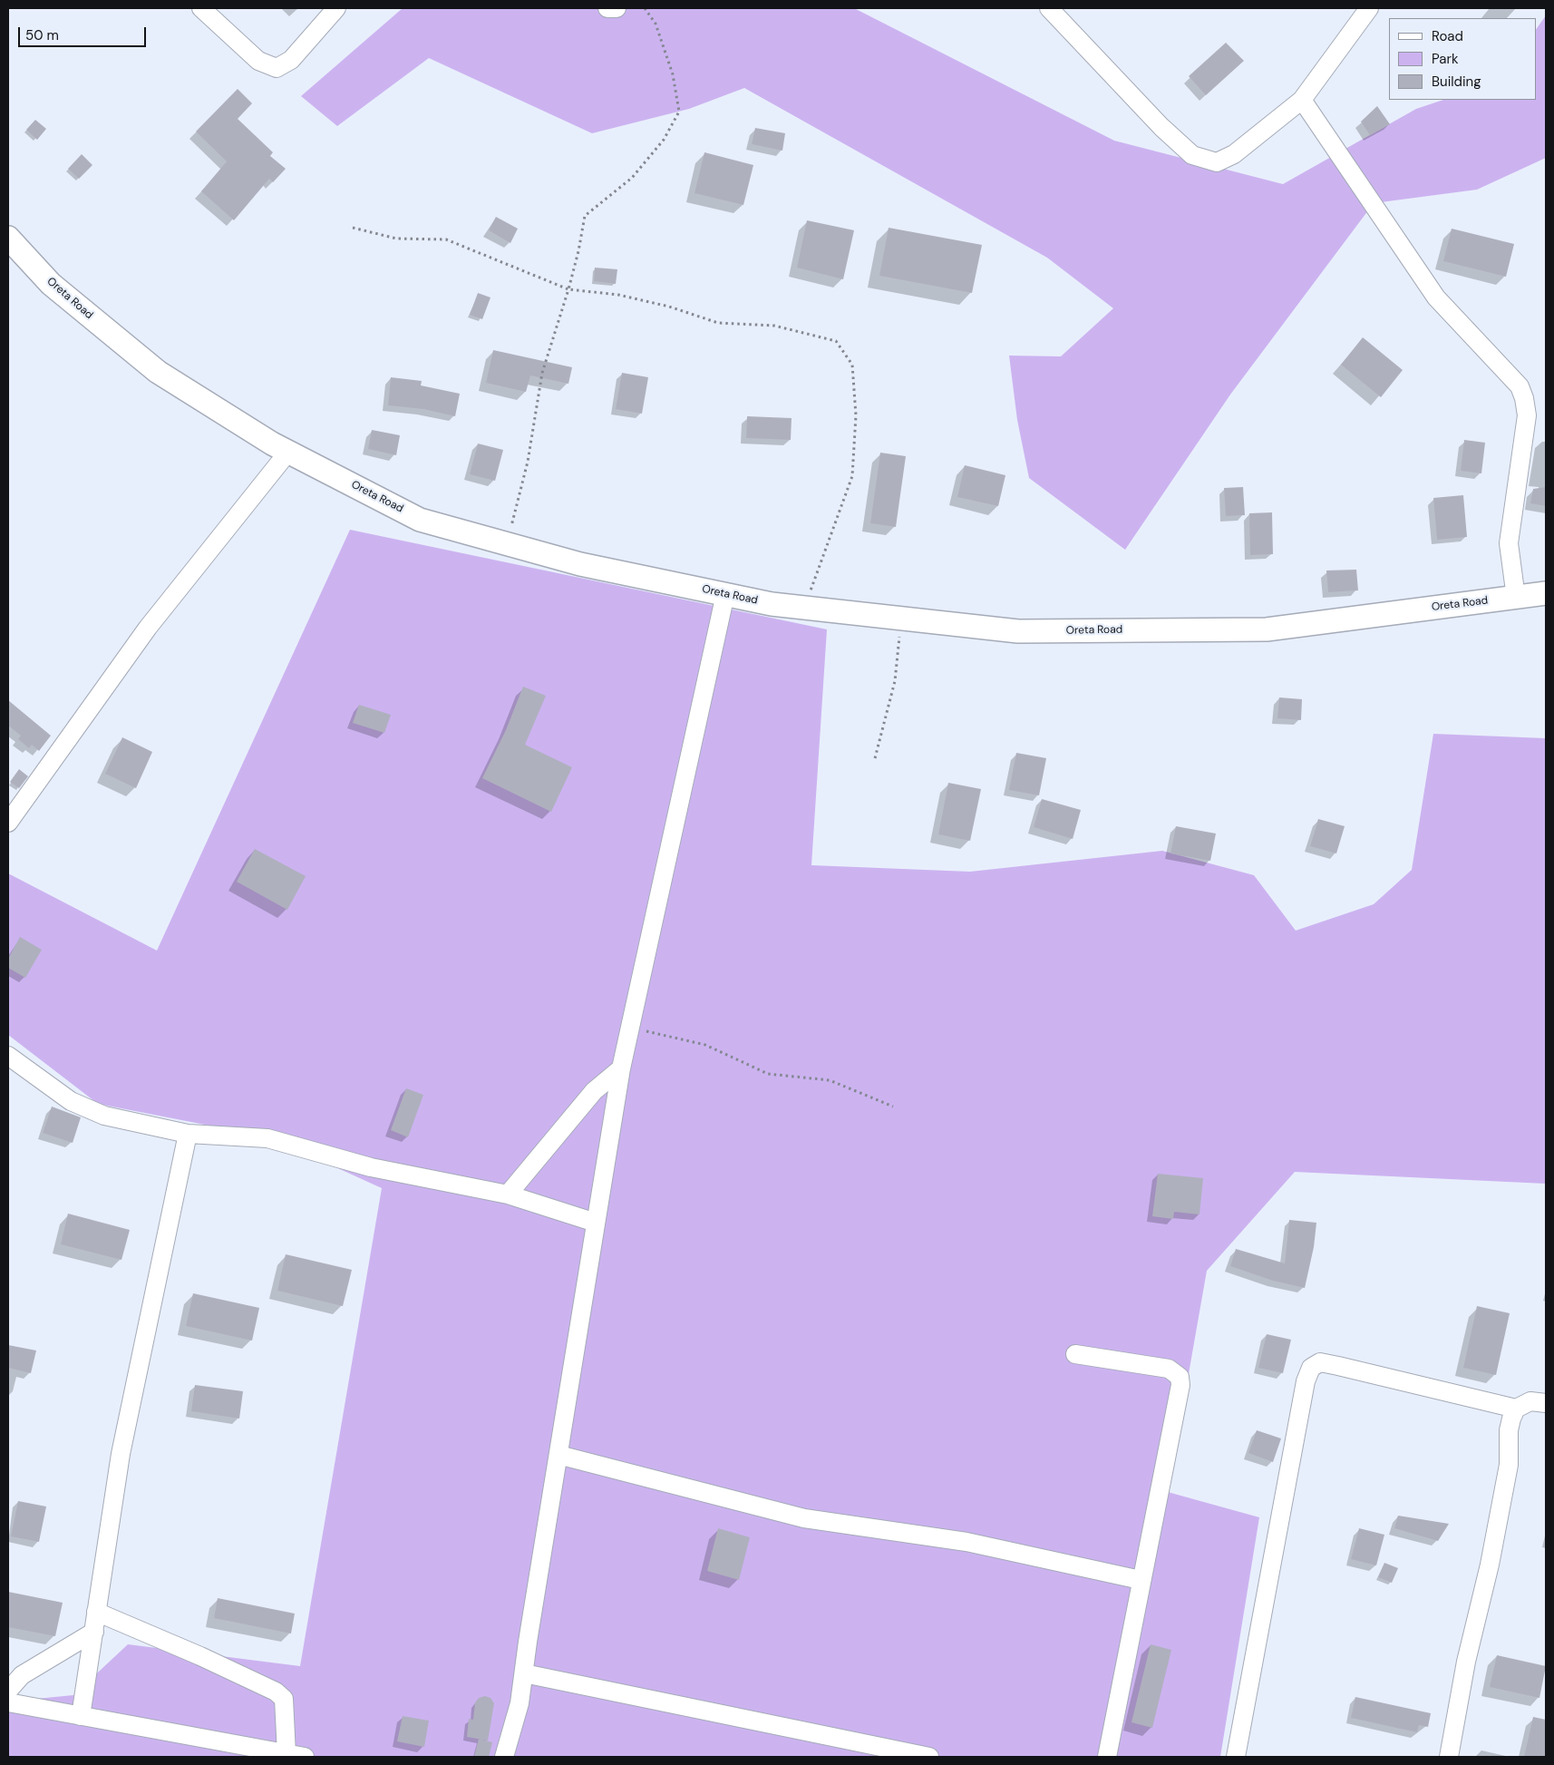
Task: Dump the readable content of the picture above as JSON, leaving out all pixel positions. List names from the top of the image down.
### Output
{
  "streets": {
    "street": ["Oreta Road"]
  },
  "legend": ["Road", "Park", "Building"],
  "scale_bar": "50 m"
}
